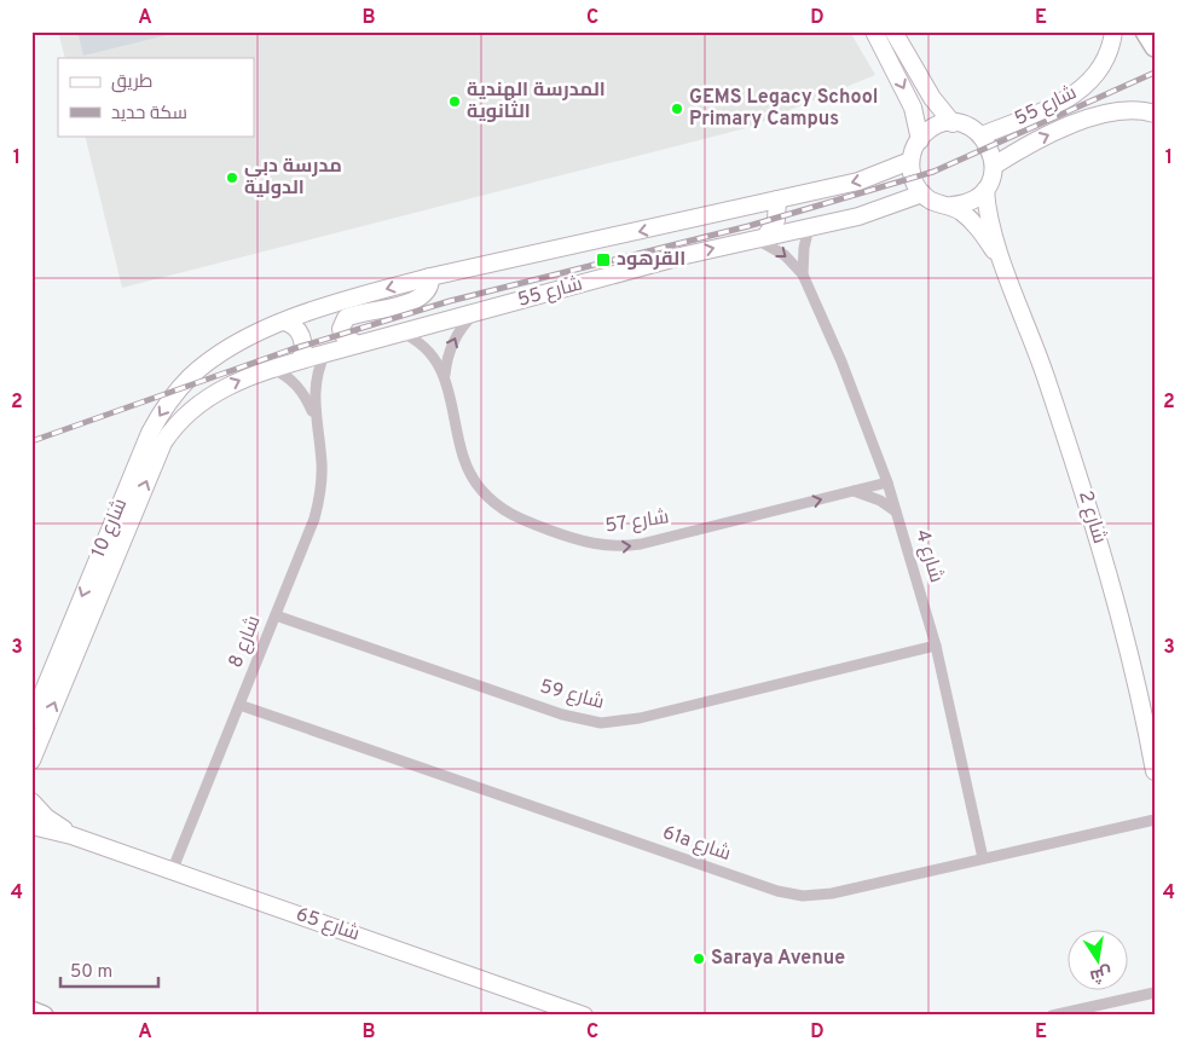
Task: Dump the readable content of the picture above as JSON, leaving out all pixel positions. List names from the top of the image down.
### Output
{
  "streets": {
    "street": [
      "شارع 55",
      "شارع 2",
      "شارع 57",
      "شارع 10",
      "شارع 4",
      "شارع 8",
      "شارع 59",
      "61a شارع",
      "شارع 65"
    ]
  },
  "crossings": [
    ["شارع 55", "شارع 2"],
    ["شارع 55", "شارع 57"],
    ["شارع 55", "شارع 10"],
    ["شارع 55", "شارع 4"],
    ["شارع 55", "شارع 8"],
    ["شارع 57", "شارع 4"],
    ["شارع 4", "شارع 59"],
    ["شارع 4", "61a شارع"],
    ["شارع 8", "شارع 59"],
    ["شارع 8", "61a شارع"],
    ["شارع 8", "شارع 65"]
  ],
  "places": {
    "other": [
      "المدرسة الهندية الثانوية",
      "GEMS Legacy School Primary Campus",
      "مدرسة دبي الدولية",
      "Saraya Avenue"
    ],
    "transit": ["القرهود"]
  },
  "legend": ["طريق", "سكة حديد"],
  "scale_bar": "50 m",
  "north": "bottom",
  "grid": {
    "columns": [
      "A",
      "B",
      "C",
      "D",
      "E"
    ],
    "rows": [
      "1",
      "2",
      "3",
      "4"
    ]
  }
}
